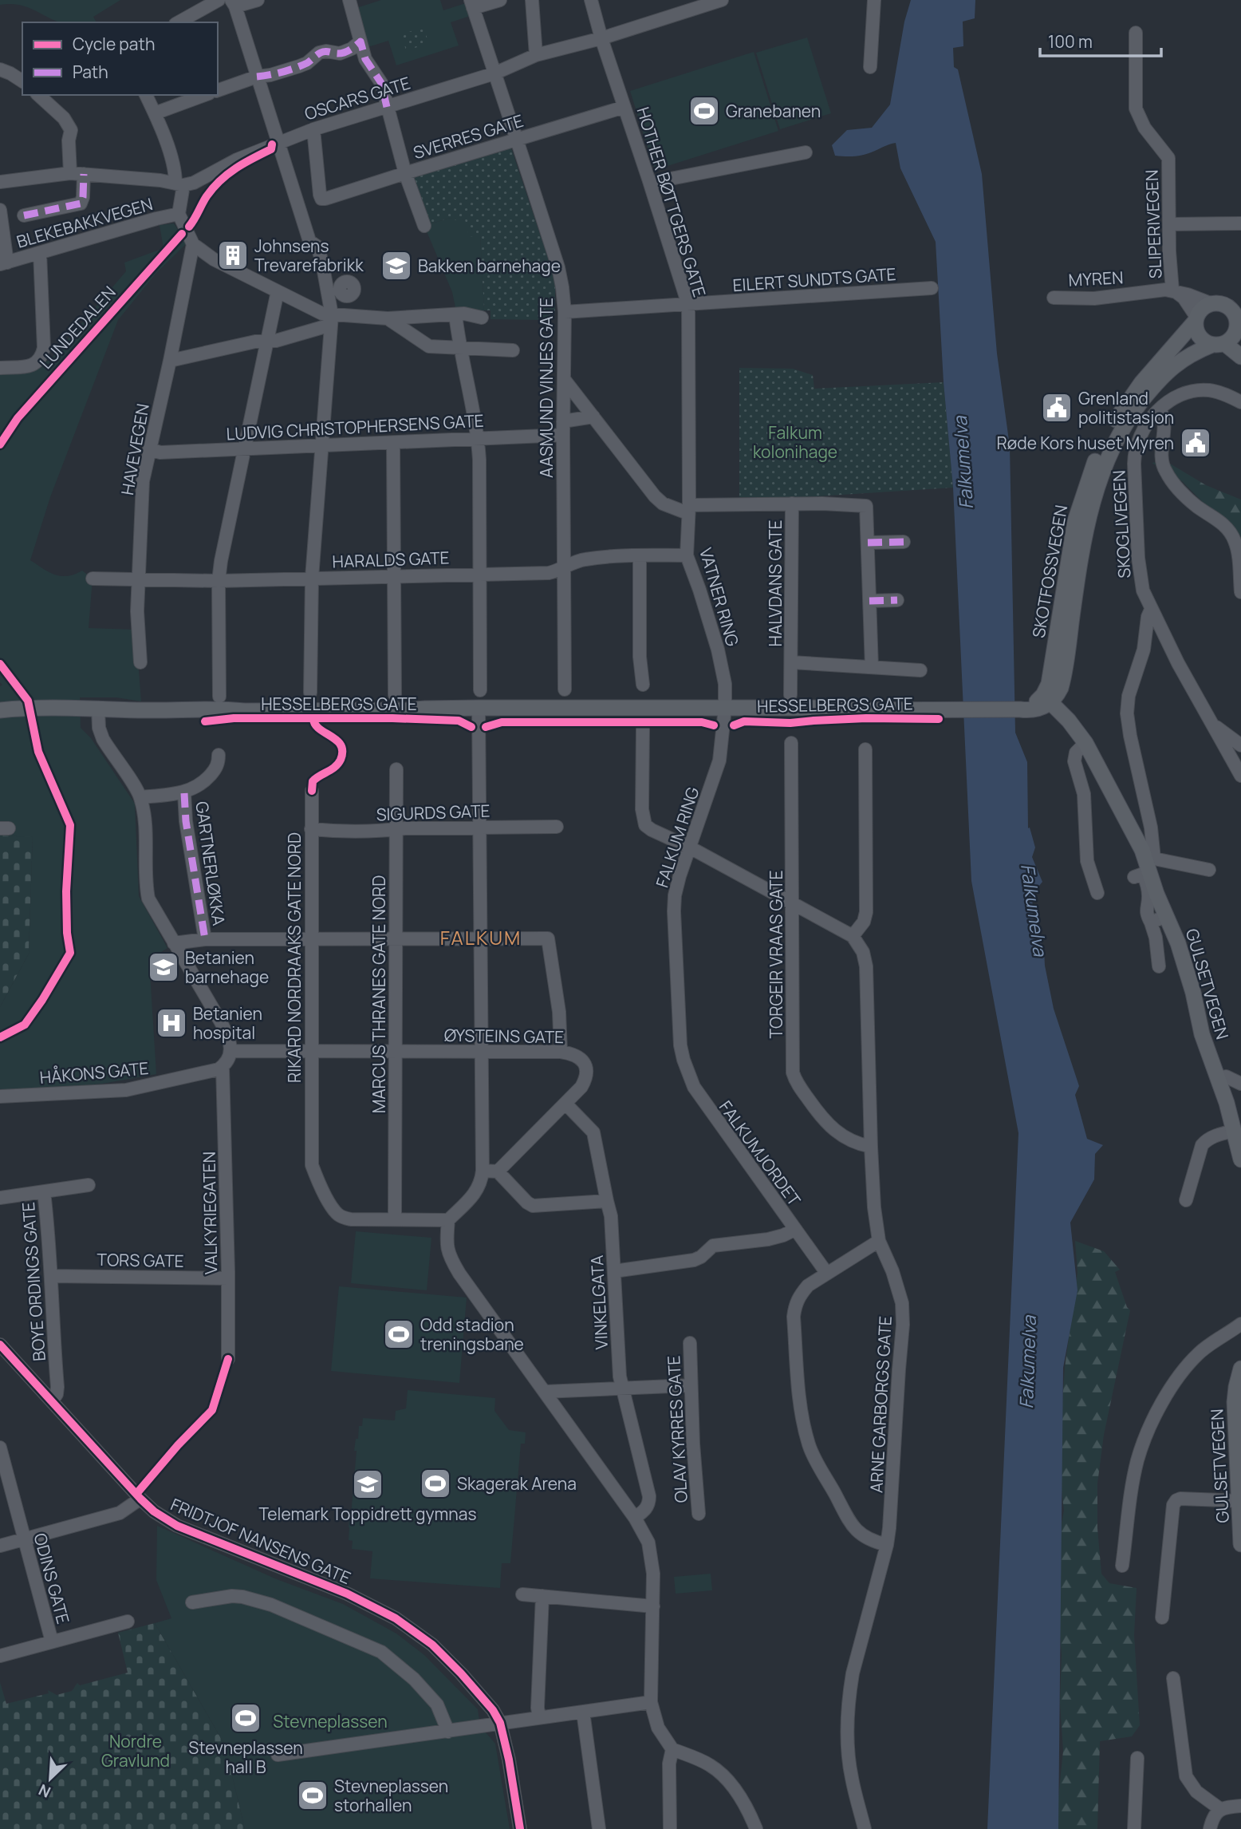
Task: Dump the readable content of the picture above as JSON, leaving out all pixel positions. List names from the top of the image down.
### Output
{
  "streets": {
    "main road": ["SKOTFOSSVEGEN", "HESSELBERGS GATE", "GULSETVEGEN"],
    "street": [
      "OSCARS GATE",
      "SVERRES GATE",
      "HOTHER BØTTGERS GATE",
      "BLEKEBAKKVEGEN",
      "SLIPERIVEGEN",
      "MYREN",
      "EILERT SUNDTS GATE",
      "AASMUND VINJES GATE",
      "LUDVIG CHRISTOPHERSENS GATE",
      "HAVEVEGEN",
      "SKOGLIVEGEN",
      "HARALDS GATE",
      "HALVDANS GATE",
      "VATNER RING",
      "SIGURDS GATE",
      "FALKUM RING",
      "GARTNERLØKKA",
      "TORGEIR VRAAS GATE",
      "RIKARD NORDRAAKS GATE NORD",
      "MARCUS THRANES GATE NORD",
      "ØYSTEINS GATE",
      "HÅKONS GATE",
      "FALKUMJORDET",
      "VALKYRIEGATEN",
      "TORS GATE",
      "BOYE ORDINGS GATE",
      "VINKELGATA",
      "ARNE GARBORGS GATE",
      "OLAV KYRRES GATE",
      "FRIDTJOF NANSENS GATE",
      "ODINS GATE"
    ],
    "cycle path": ["LUNDEDALEN"]
  },
  "crossings": [
    ["OSCARS GATE", "SVERRES GATE"],
    ["OSCARS GATE", "HOTHER BØTTGERS GATE"],
    ["OSCARS GATE", "AASMUND VINJES GATE"],
    ["SVERRES GATE", "HOTHER BØTTGERS GATE"],
    ["SVERRES GATE", "AASMUND VINJES GATE"],
    ["HOTHER BØTTGERS GATE", "EILERT SUNDTS GATE"],
    ["HOTHER BØTTGERS GATE", "HALVDANS GATE"],
    ["HOTHER BØTTGERS GATE", "VATNER RING"],
    ["SLIPERIVEGEN", "MYREN"],
    ["MYREN", "SKOTFOSSVEGEN"],
    ["EILERT SUNDTS GATE", "AASMUND VINJES GATE"],
    ["AASMUND VINJES GATE", "LUDVIG CHRISTOPHERSENS GATE"],
    ["AASMUND VINJES GATE", "HARALDS GATE"],
    ["LUDVIG CHRISTOPHERSENS GATE", "HAVEVEGEN"],
    ["HAVEVEGEN", "HARALDS GATE"],
    ["HARALDS GATE", "VATNER RING"],
    ["SKOTFOSSVEGEN", "HESSELBERGS GATE"],
    ["SKOTFOSSVEGEN", "GULSETVEGEN"],
    ["HALVDANS GATE", "VATNER RING"],
    ["VATNER RING", "HESSELBERGS GATE"],
    ["VATNER RING", "FALKUM RING"],
    ["HESSELBERGS GATE", "FALKUM RING"],
    ["HESSELBERGS GATE", "GULSETVEGEN"],
    ["SIGURDS GATE", "RIKARD NORDRAAKS GATE NORD"],
    ["SIGURDS GATE", "MARCUS THRANES GATE NORD"],
    ["FALKUM RING", "FALKUMJORDET"],
    ["TORGEIR VRAAS GATE", "ARNE GARBORGS GATE"],
    ["RIKARD NORDRAAKS GATE NORD", "MARCUS THRANES GATE NORD"],
    ["RIKARD NORDRAAKS GATE NORD", "ØYSTEINS GATE"],
    ["MARCUS THRANES GATE NORD", "ØYSTEINS GATE"],
    ["ØYSTEINS GATE", "VINKELGATA"],
    ["HÅKONS GATE", "VALKYRIEGATEN"],
    ["VALKYRIEGATEN", "TORS GATE"],
    ["TORS GATE", "BOYE ORDINGS GATE"],
    ["BOYE ORDINGS GATE", "FRIDTJOF NANSENS GATE"]
  ],
  "districts": ["FALKUM"],
  "water": ["Falkumelva"],
  "parks": ["Falkum kolonihage", "Stevneplassen", "Nordre Gravlund"],
  "places": {
    "sports": [
      "Granebanen",
      "Odd stadion treningsbane",
      "Skagerak Arena",
      "Stevneplassen hall B",
      "Stevneplassen storhallen"
    ],
    "building": ["Johnsens Trevarefabrikk"],
    "school or university": ["Bakken barnehage", "Betanien barnehage", "Telemark Toppidrett gymnas"],
    "public building": ["Grenland politistasjon", "Røde Kors huset Myren"],
    "hospital": ["Betanien hospital"]
  },
  "legend": ["Cycle path", "Path"],
  "scale_bar": "100 m",
  "north": "bottom left"
}
